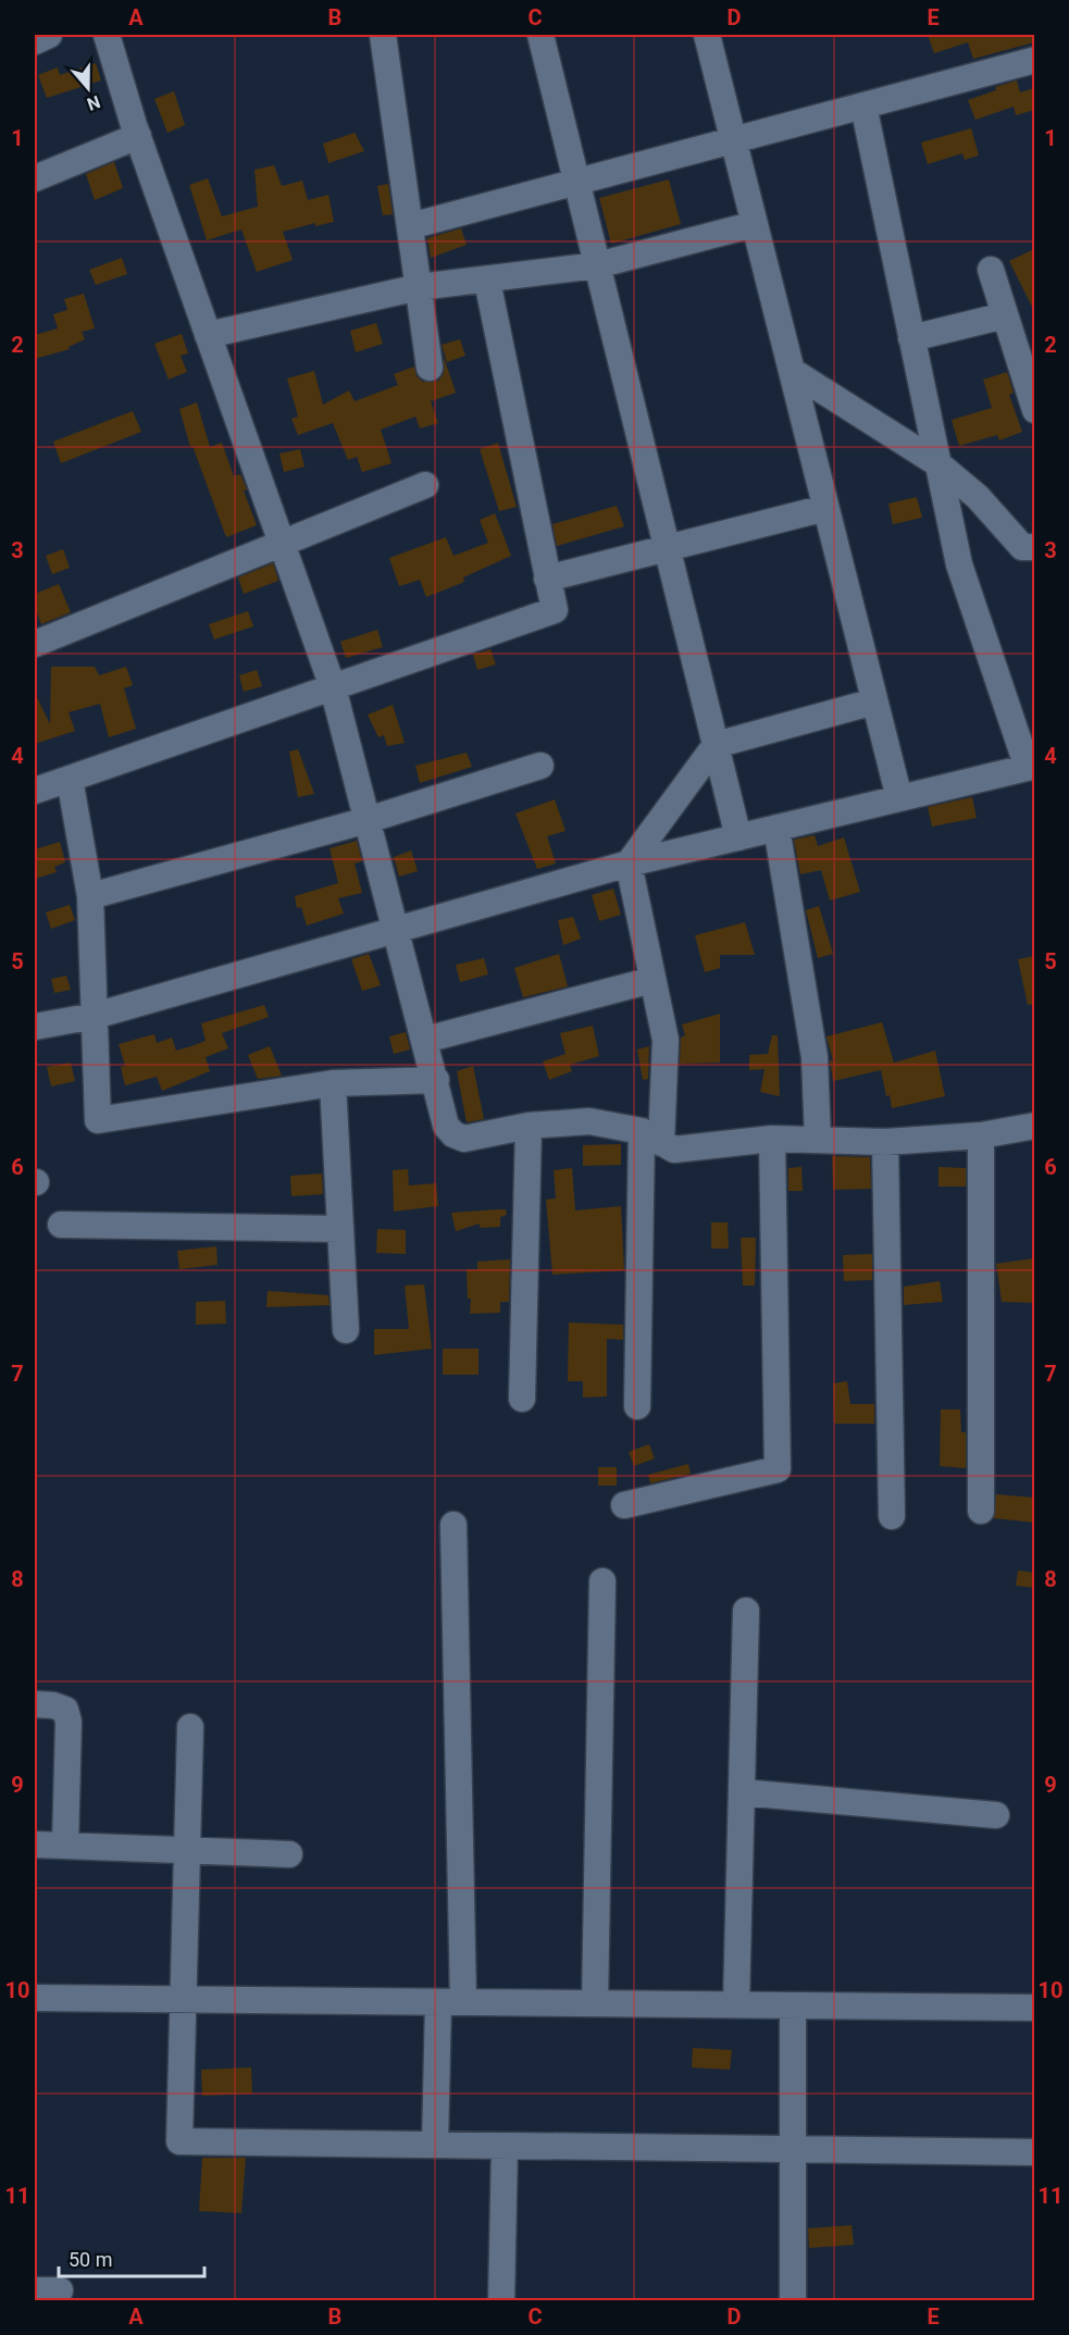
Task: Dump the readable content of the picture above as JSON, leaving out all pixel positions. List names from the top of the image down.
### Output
{
  "scale_bar": "50 m",
  "north": "bottom",
  "grid": {
    "columns": [
      "A",
      "B",
      "C",
      "D",
      "E"
    ],
    "rows": [
      "1",
      "2",
      "3",
      "4",
      "5",
      "6",
      "7",
      "8",
      "9",
      "10",
      "11"
    ]
  }
}
